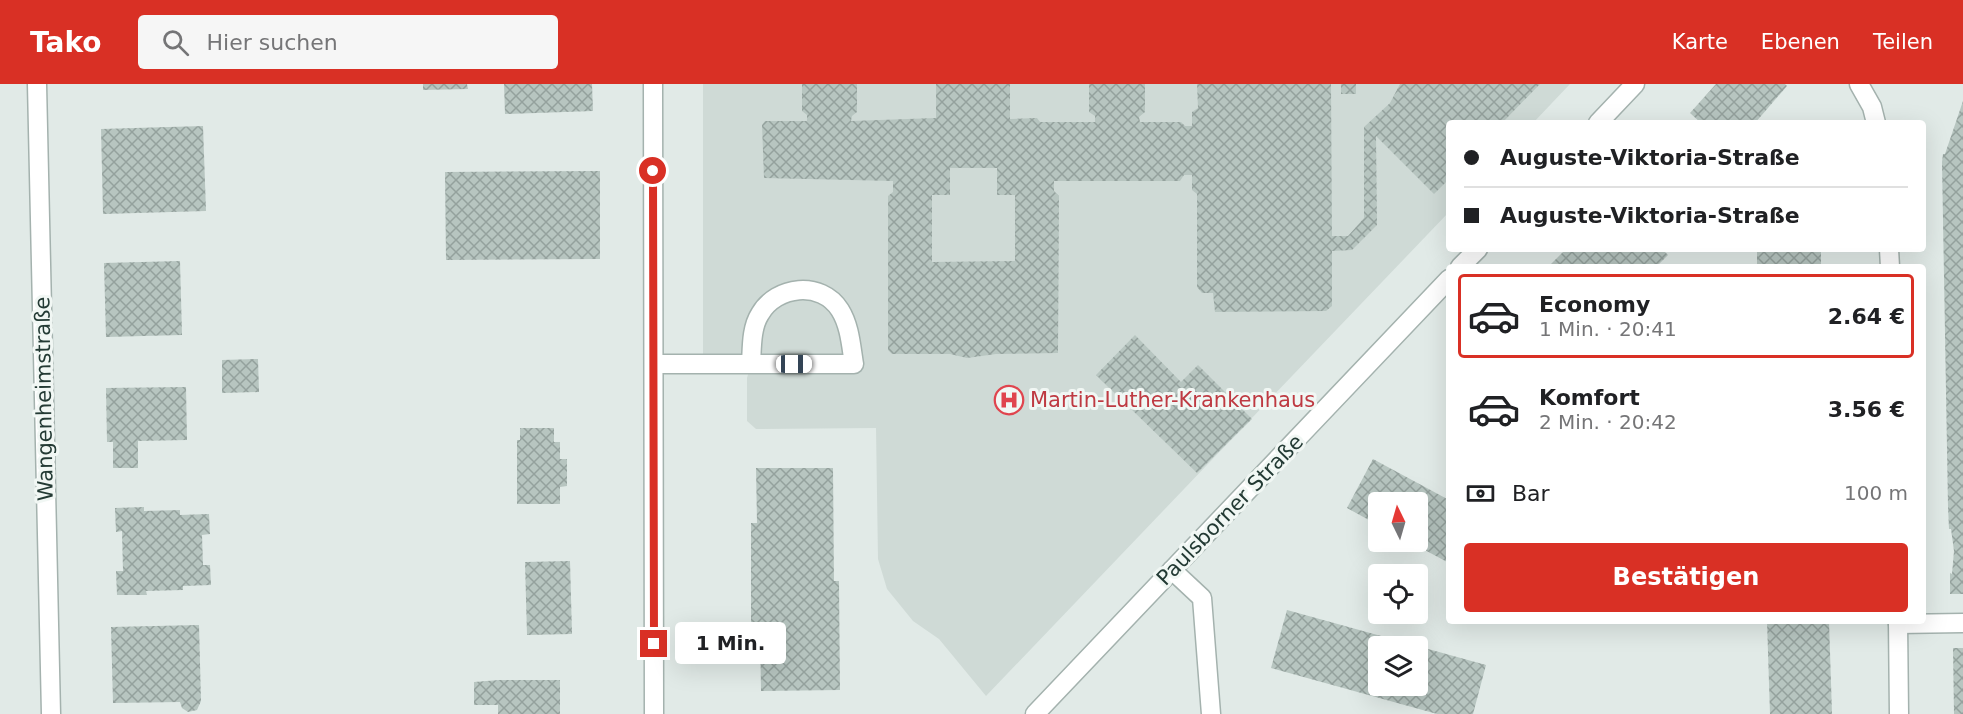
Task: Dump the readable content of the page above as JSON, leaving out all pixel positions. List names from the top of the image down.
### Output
{
  "streets": {
    "street": ["Wangenheimstraße", "Paulsborner Straße"]
  },
  "places": {
    "hospital": ["Martin-Luther-Krankenhaus"]
  },
  "north": "top",
  "page": {
    "header": "Tako",
    "search": "Hier suchen",
    "nav": ["Karte", "Ebenen", "Teilen"],
    "banner": ["Auguste-Viktoria-Straße", "Auguste-Viktoria-Straße"],
    "list": [
      {
        "name": "Economy",
        "note": "1 Min. · 20:41",
        "value": "2.64 €"
      },
      {
        "name": "Komfort",
        "note": "2 Min. · 20:42",
        "value": "3.56 €"
      }
    ],
    "pay": ["Bar", "100 m"],
    "buttons": "Bestätigen",
    "bubble": "1 Min."
  }
}
